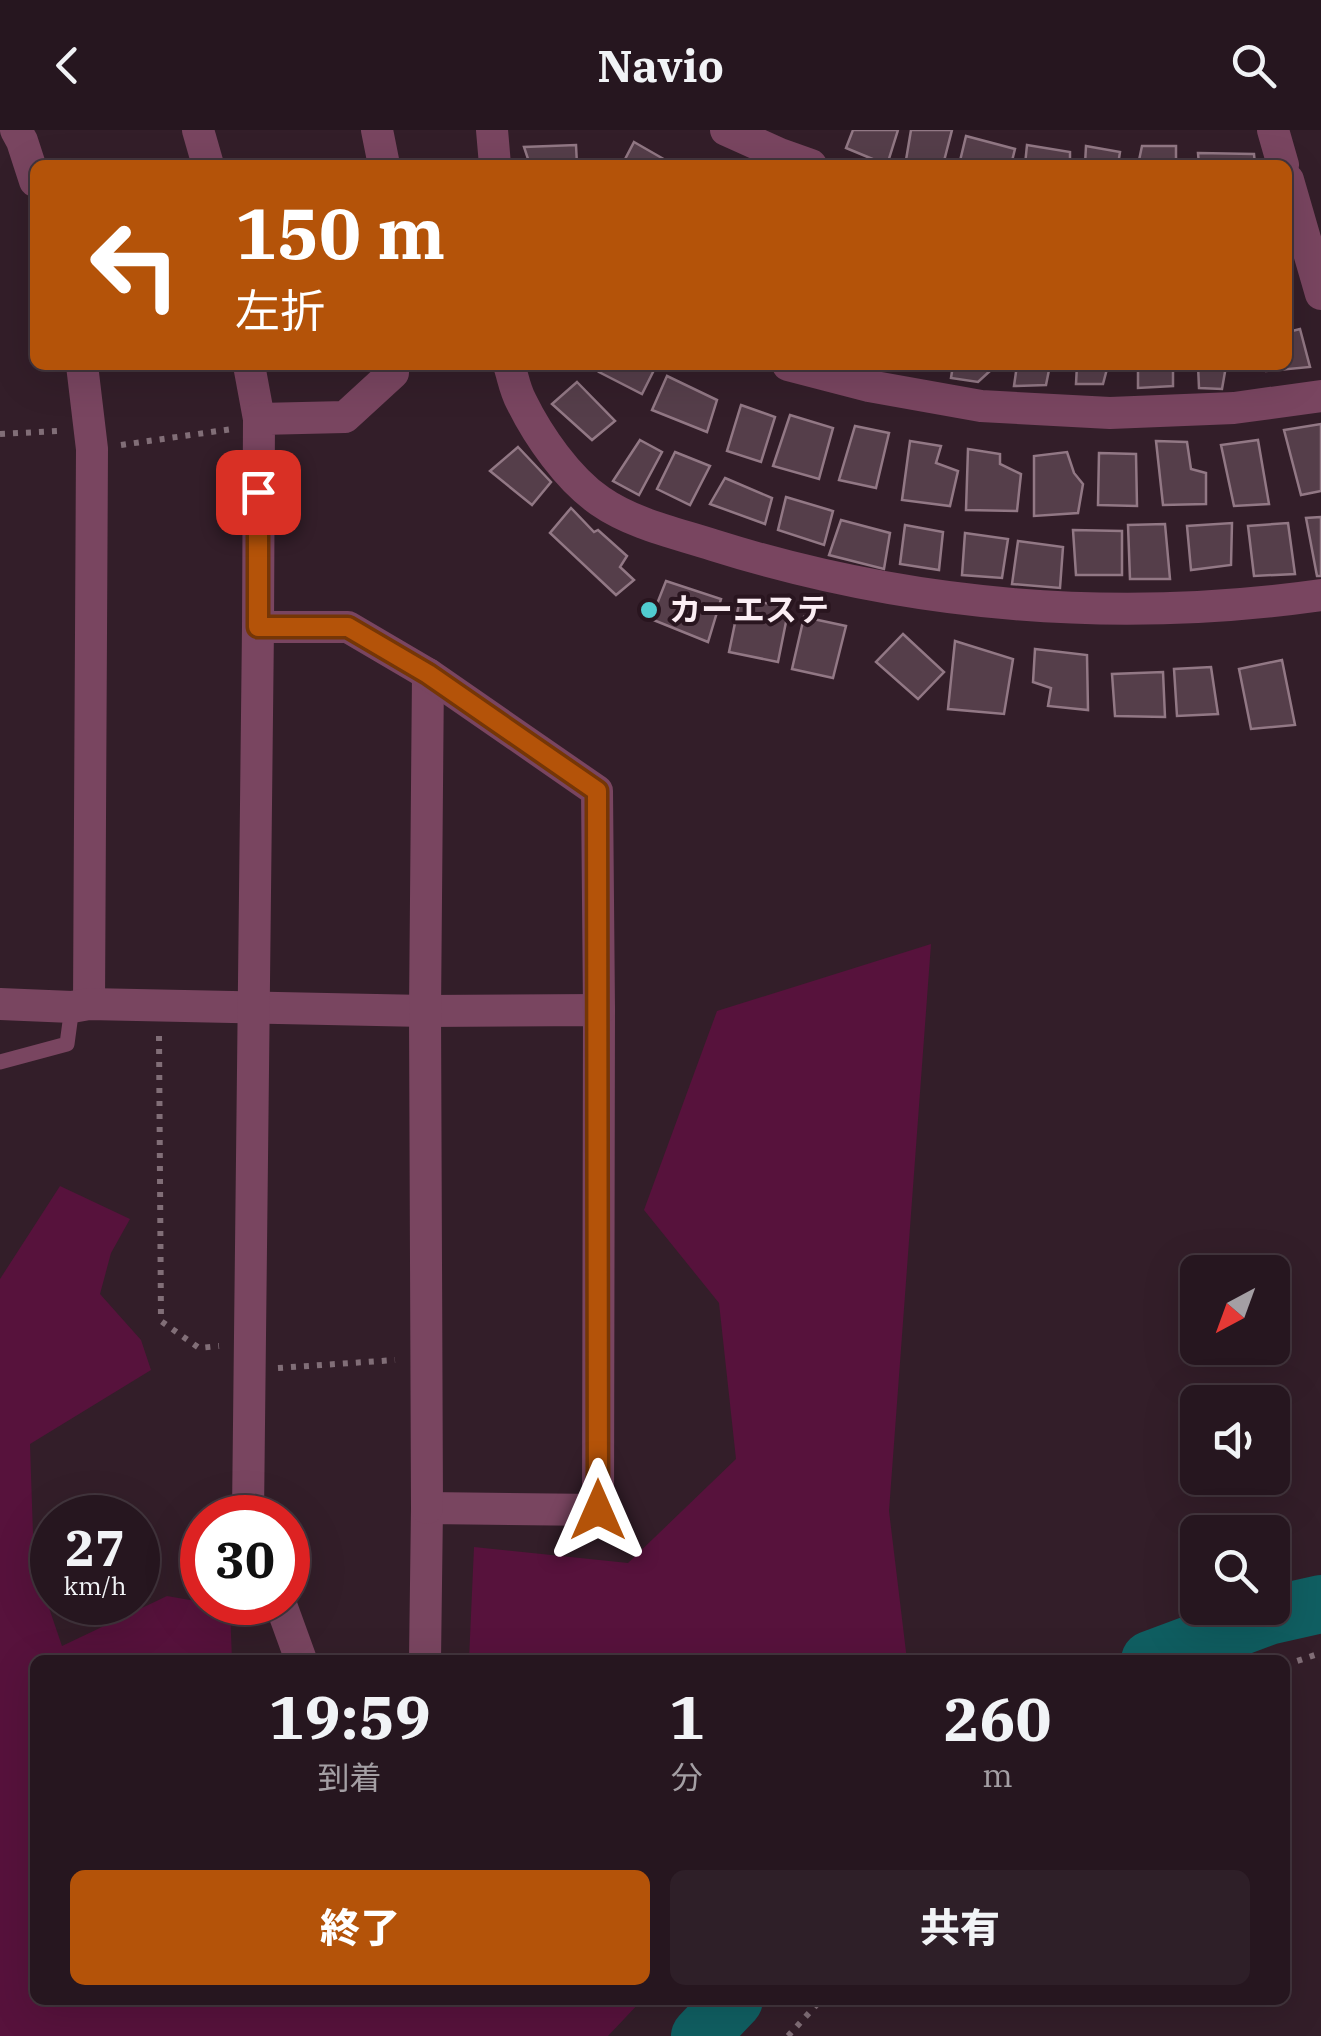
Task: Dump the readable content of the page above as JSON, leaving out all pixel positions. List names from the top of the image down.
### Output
{
  "places": ["カーエステ"],
  "north": "bottom left",
  "page": {
    "header": "Navio",
    "turn": ["150 m", "左折"],
    "speed": "27 km/h",
    "limit": "30",
    "eta": [
      "19:59",
      "到着",
      "1",
      "分",
      "260",
      "m"
    ],
    "buttons": ["終了", "共有"]
  }
}
